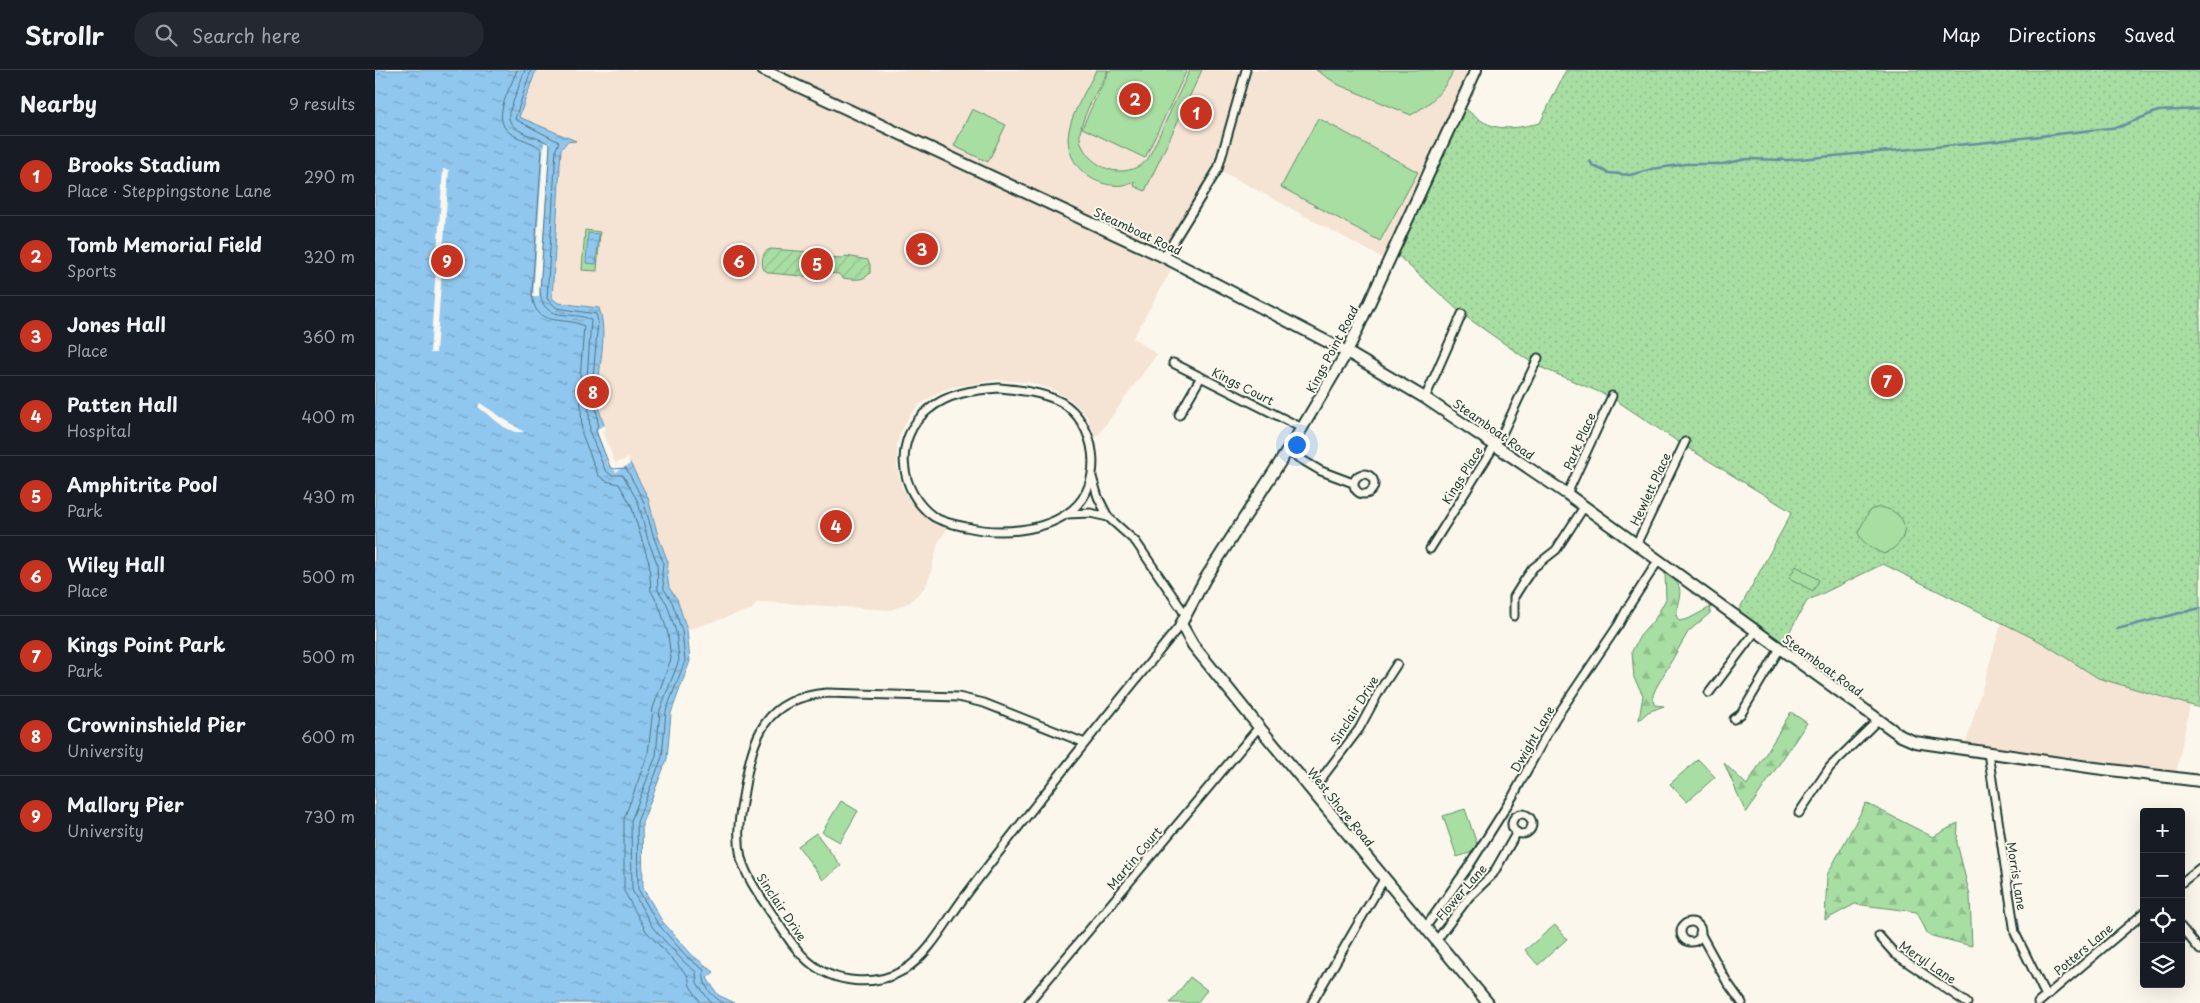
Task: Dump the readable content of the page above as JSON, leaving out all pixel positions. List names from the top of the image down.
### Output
{
  "streets": {
    "street": [
      "Steamboat Road",
      "Kings Point Road",
      "Kings Court",
      "Park Place",
      "Kings Place",
      "Hewlett Place",
      "Sinclair Drive",
      "Dwight Lane",
      "West Shore Road",
      "Martin Court",
      "Morris Lane",
      "Flower Lane",
      "Potters Lane",
      "Meryl Lane"
    ]
  },
  "crossings": [
    ["Steamboat Road", "Kings Point Road"],
    ["Steamboat Road", "Park Place"],
    ["Steamboat Road", "Kings Place"],
    ["Steamboat Road", "Hewlett Place"],
    ["Steamboat Road", "Dwight Lane"],
    ["Steamboat Road", "Morris Lane"],
    ["Kings Point Road", "Kings Court"],
    ["Kings Point Road", "Sinclair Drive"],
    ["Kings Point Road", "West Shore Road"],
    ["Sinclair Drive", "West Shore Road"],
    ["Dwight Lane", "West Shore Road"],
    ["West Shore Road", "Martin Court"],
    ["West Shore Road", "Flower Lane"],
    ["Morris Lane", "Potters Lane"]
  ],
  "page": {
    "header": "Strollr",
    "search": "Search here",
    "nav": ["Map", "Directions", "Saved"],
    "heading": ["Nearby", "9 results"],
    "pins": [
      "2",
      "1",
      "3",
      "6",
      "9",
      "5",
      "7",
      "8",
      "4"
    ],
    "list": [
      {
        "mark": "1",
        "name": "Brooks Stadium",
        "note": "Place · Steppingstone Lane",
        "value": "290 m"
      },
      {
        "mark": "2",
        "name": "Tomb Memorial Field",
        "note": "Sports",
        "value": "320 m"
      },
      {
        "mark": "3",
        "name": "Jones Hall",
        "note": "Place",
        "value": "360 m"
      },
      {
        "mark": "4",
        "name": "Patten Hall",
        "note": "Hospital",
        "value": "400 m"
      },
      {
        "mark": "5",
        "name": "Amphitrite Pool",
        "note": "Park",
        "value": "430 m"
      },
      {
        "mark": "6",
        "name": "Wiley Hall",
        "note": "Place",
        "value": "500 m"
      },
      {
        "mark": "7",
        "name": "Kings Point Park",
        "note": "Park",
        "value": "500 m"
      },
      {
        "mark": "8",
        "name": "Crowninshield Pier",
        "note": "University",
        "value": "600 m"
      },
      {
        "mark": "9",
        "name": "Mallory Pier",
        "note": "University",
        "value": "730 m"
      }
    ],
    "map_buttons": ["+", "−"]
  }
}
